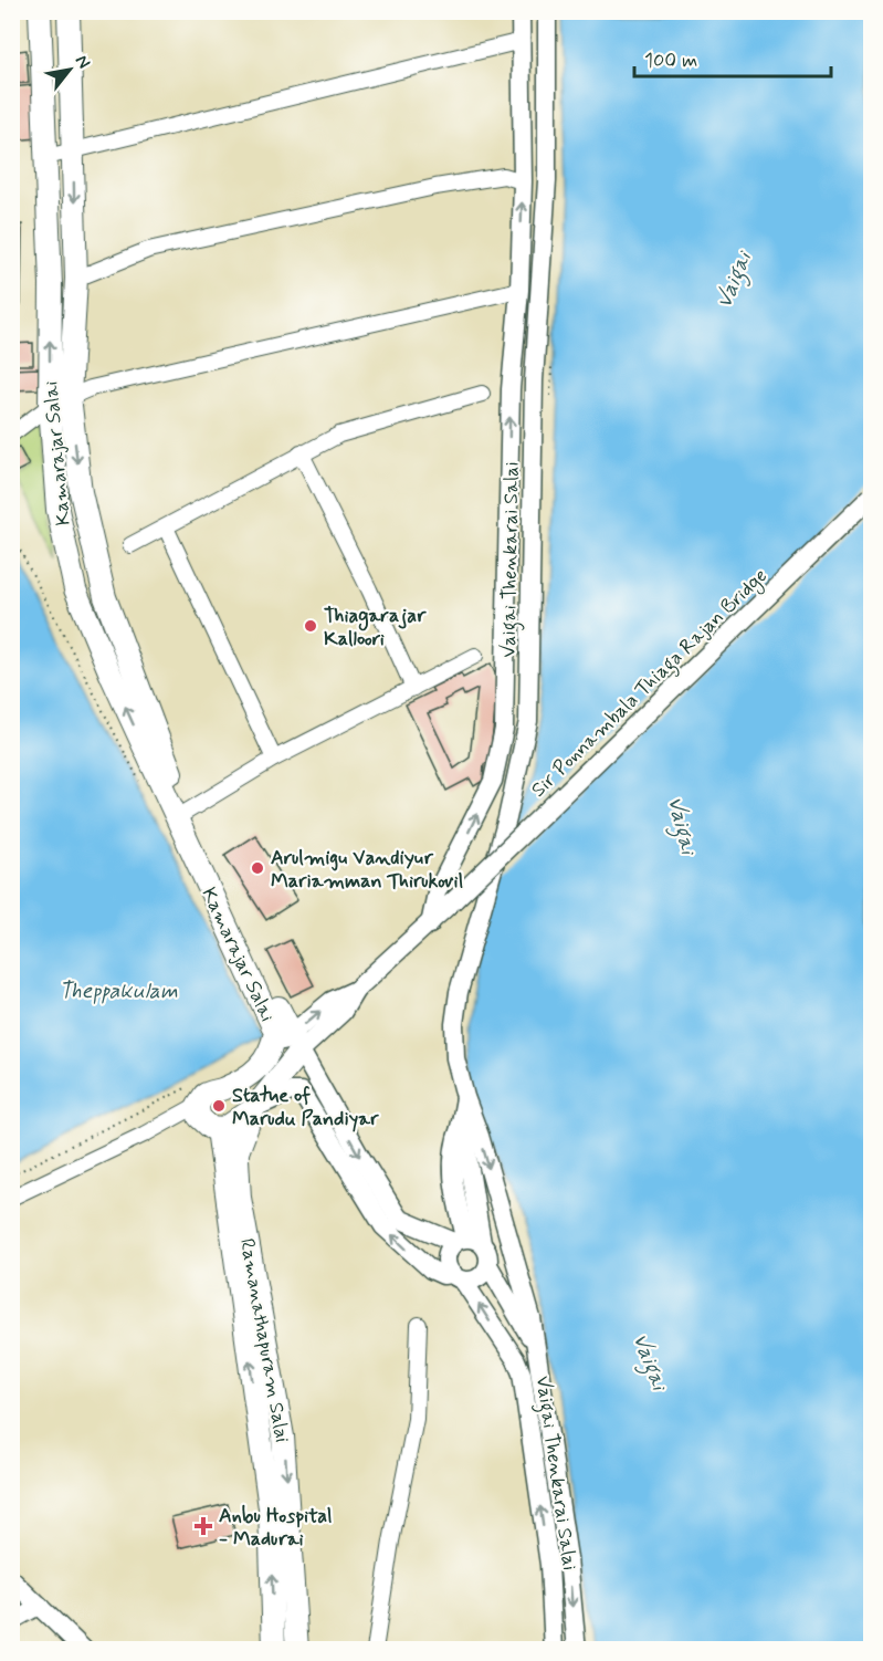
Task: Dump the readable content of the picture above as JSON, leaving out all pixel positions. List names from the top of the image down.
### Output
{
  "streets": {
    "highway": ["Kamarajar Salai", "Ramanathapuram Salai"],
    "main road": ["Vaigai Thenkarai Salai", "Sir Ponnambala Thiaga Rajan Bridge"]
  },
  "crossings": [
    ["Kamarajar Salai", "Sir Ponnambala Thiaga Rajan Bridge"],
    ["Kamarajar Salai", "Ramanathapuram Salai"],
    ["Vaigai Thenkarai Salai", "Sir Ponnambala Thiaga Rajan Bridge"],
    ["Sir Ponnambala Thiaga Rajan Bridge", "Ramanathapuram Salai"]
  ],
  "water": ["Vaigai", "Theppakulam"],
  "places": {
    "other": ["Thiagarajar Kalloori", "Arulmigu Vandiyur Mariamman Thirukovil", "Statue of Marudu Pandiyar"],
    "health": ["Anbu Hospital - Madurai"]
  },
  "scale_bar": "100 m",
  "north": "top right"
}
